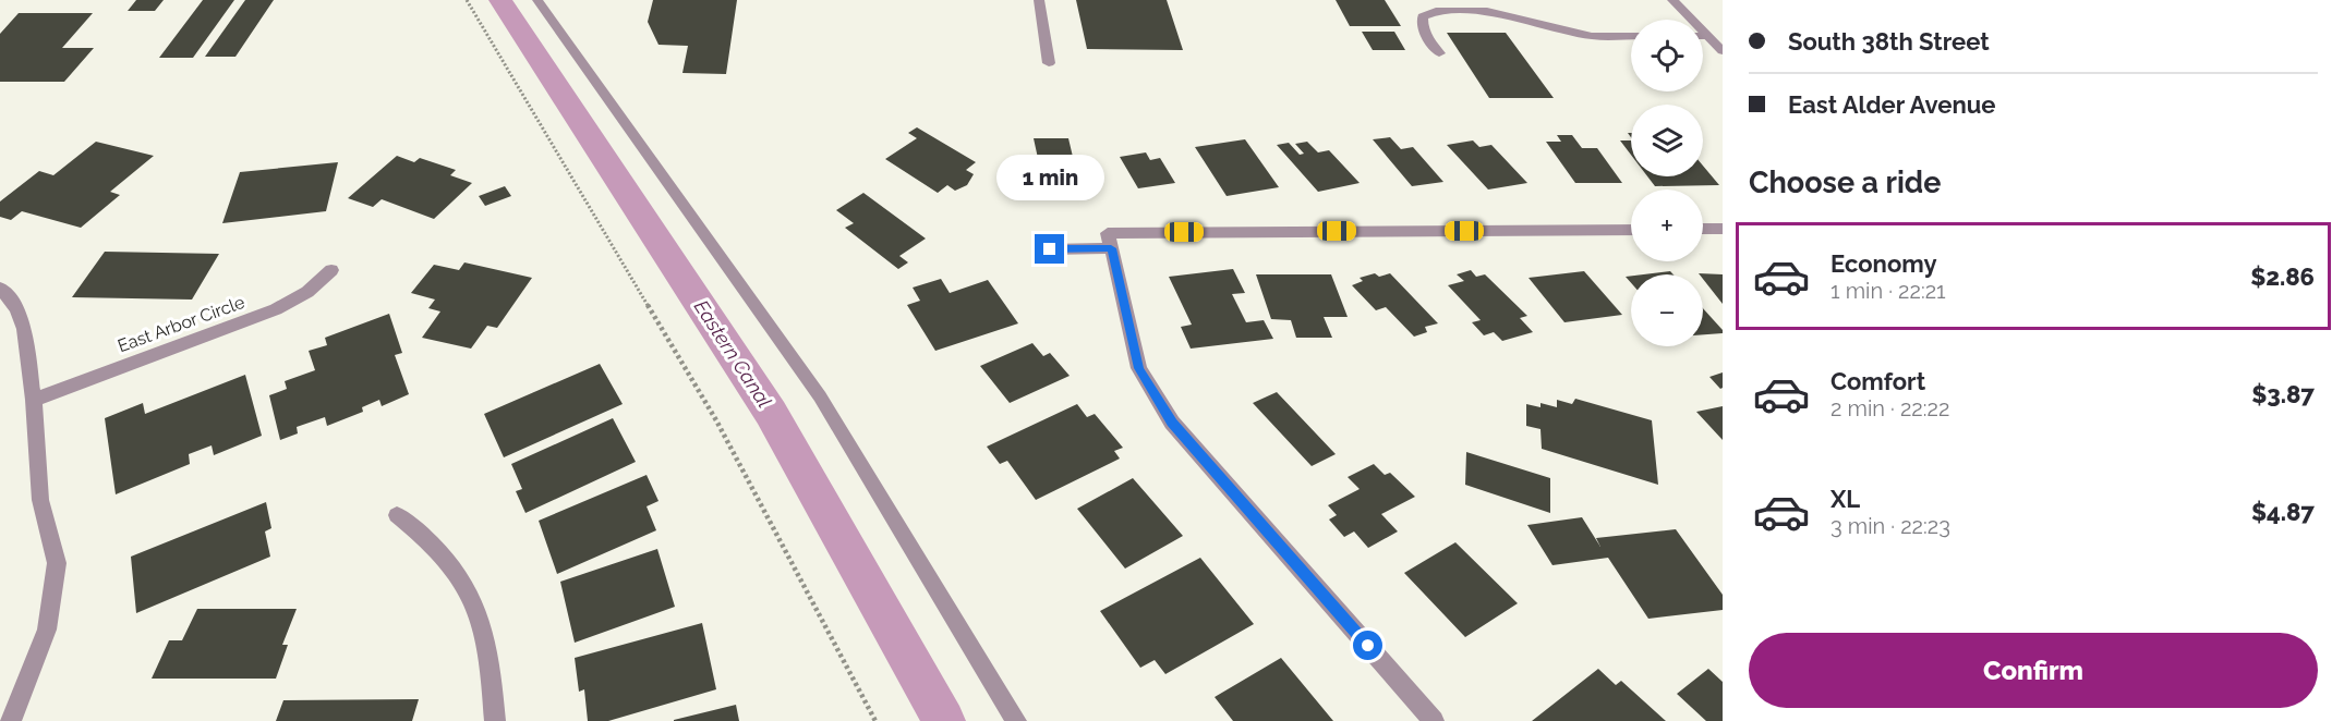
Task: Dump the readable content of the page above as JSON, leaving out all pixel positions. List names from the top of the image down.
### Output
{
  "streets": {
    "street": ["East Arbor Circle"]
  },
  "water": ["Eastern Canal"],
  "page": {
    "banner": ["South 38th Street", "East Alder Avenue"],
    "map_buttons": ["+", "−"],
    "heading": "Choose a ride",
    "bubble": "1 min",
    "list": [
      {
        "name": "Economy",
        "note": "1 min · 22:21",
        "value": "$2.86"
      },
      {
        "name": "Comfort",
        "note": "2 min · 22:22",
        "value": "$3.87"
      },
      {
        "name": "XL",
        "note": "3 min · 22:23",
        "value": "$4.87"
      }
    ],
    "buttons": "Confirm"
  }
}
